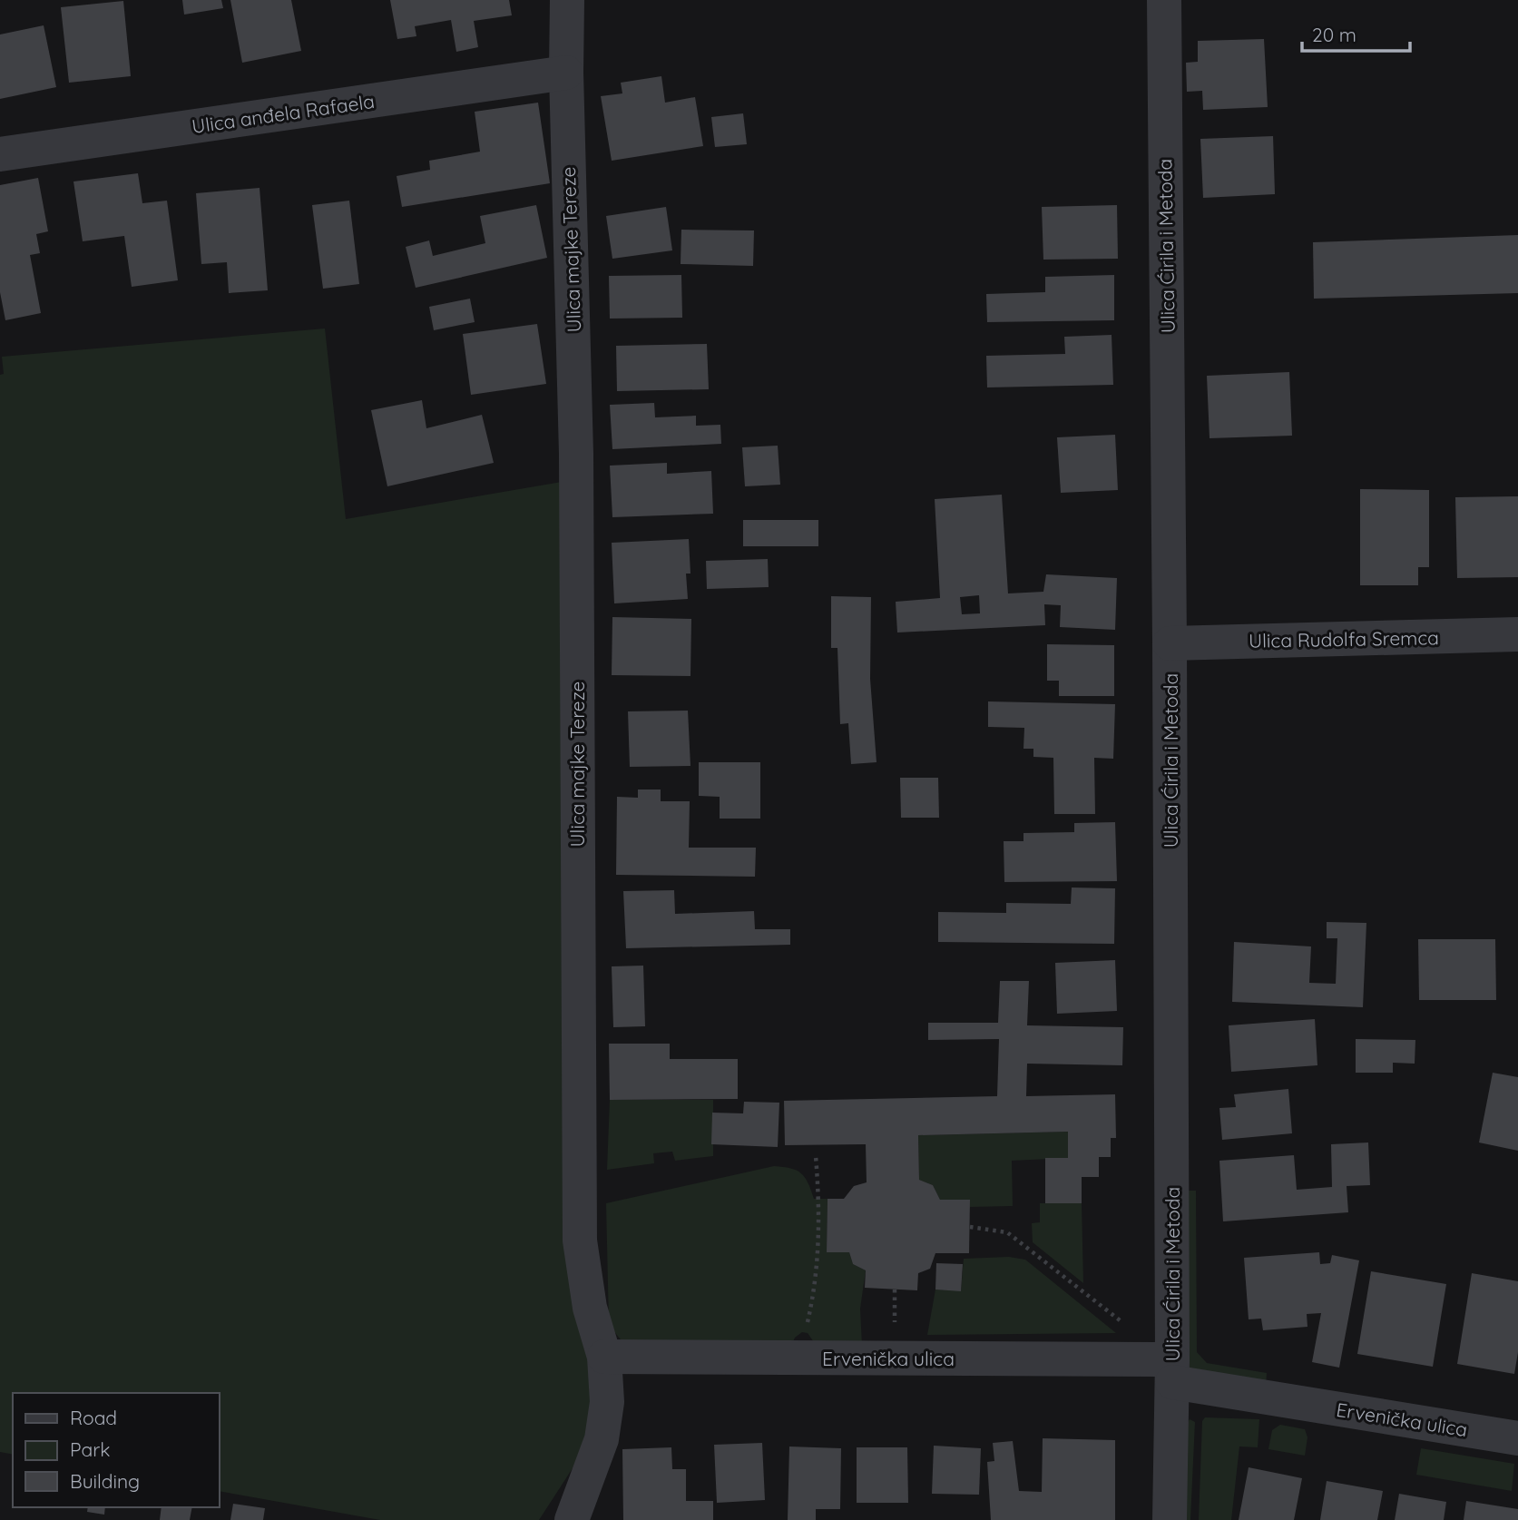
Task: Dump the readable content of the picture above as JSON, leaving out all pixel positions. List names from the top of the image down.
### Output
{
  "streets": {
    "street": [
      "Ulica anđela Rafaela",
      "Ulica Ćirila i Metoda",
      "Ulica majke Tereze",
      "Ulica Rudolfa Sremca",
      "Ervenička ulica"
    ]
  },
  "crossings": [
    ["Ulica anđela Rafaela", "Ulica majke Tereze"],
    ["Ulica Ćirila i Metoda", "Ulica Rudolfa Sremca"],
    ["Ulica Ćirila i Metoda", "Ervenička ulica"],
    ["Ulica majke Tereze", "Ervenička ulica"]
  ],
  "legend": ["Road", "Park", "Building"],
  "scale_bar": "20 m"
}
